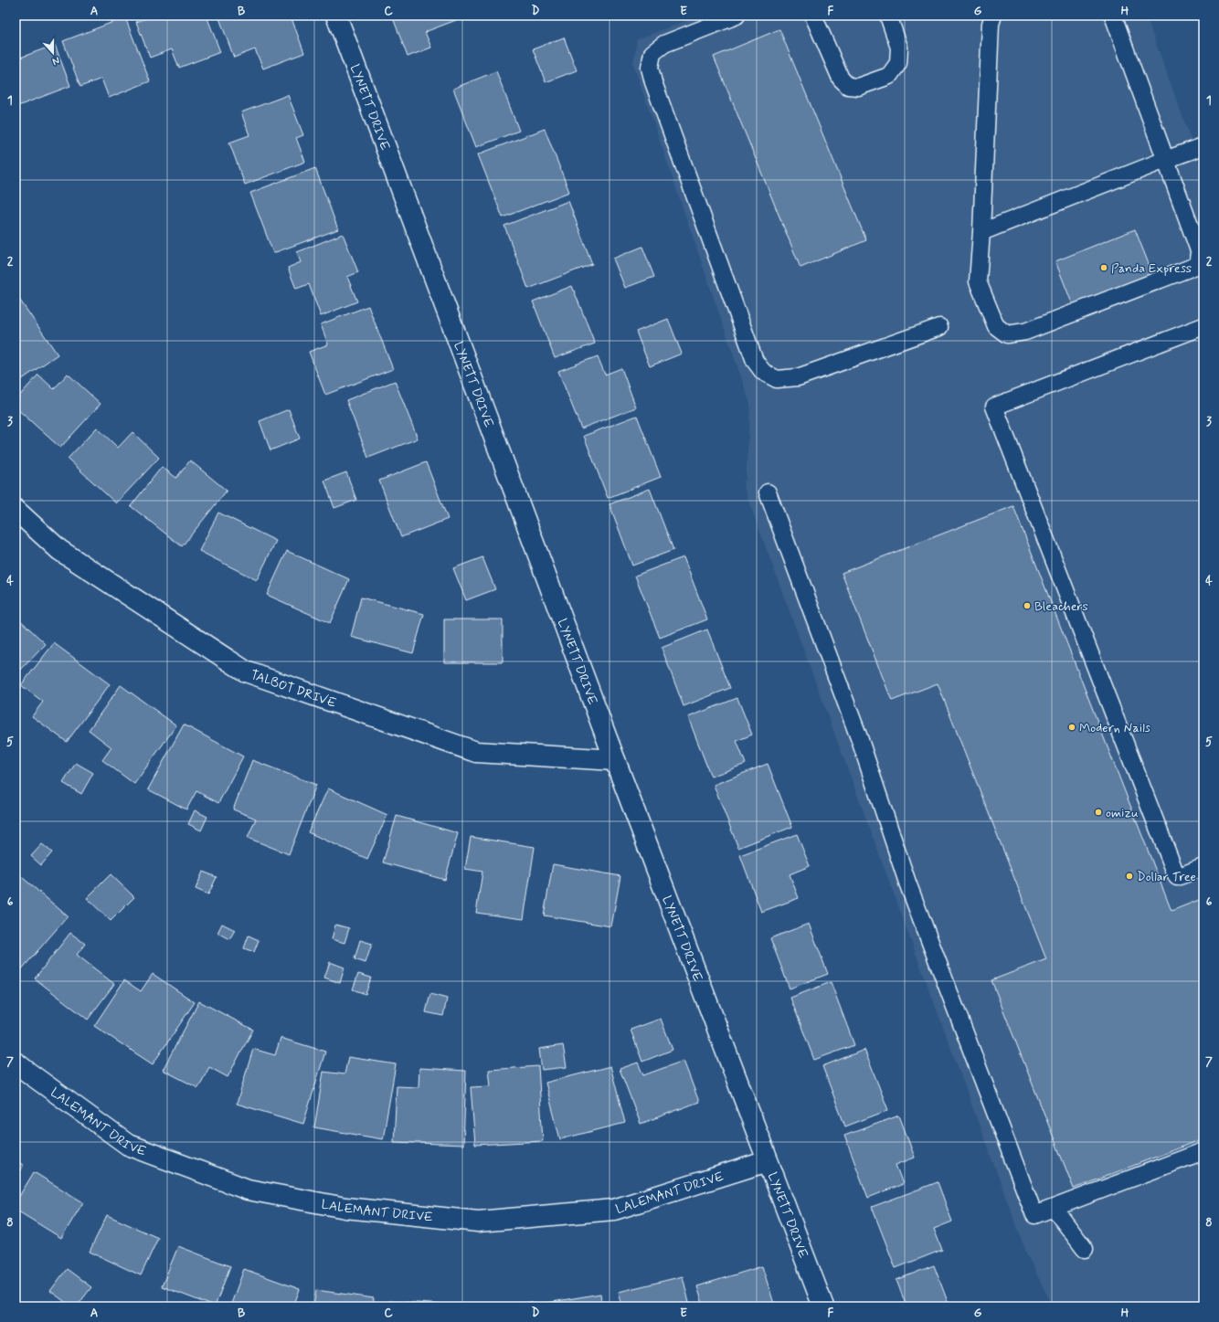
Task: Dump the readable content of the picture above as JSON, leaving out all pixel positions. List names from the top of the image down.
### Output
{
  "streets": {
    "street": ["LYNETT DRIVE", "TALBOT DRIVE", "LALEMANT DRIVE"]
  },
  "crossings": [
    ["LYNETT DRIVE", "TALBOT DRIVE"],
    ["LYNETT DRIVE", "LALEMANT DRIVE"]
  ],
  "places": [
    "Panda Express",
    "Bleachers",
    "Modern Nails",
    "omizu",
    "Dollar Tree"
  ],
  "north": "bottom",
  "grid": {
    "columns": [
      "A",
      "B",
      "C",
      "D",
      "E",
      "F",
      "G",
      "H"
    ],
    "rows": [
      "1",
      "2",
      "3",
      "4",
      "5",
      "6",
      "7",
      "8"
    ]
  }
}
